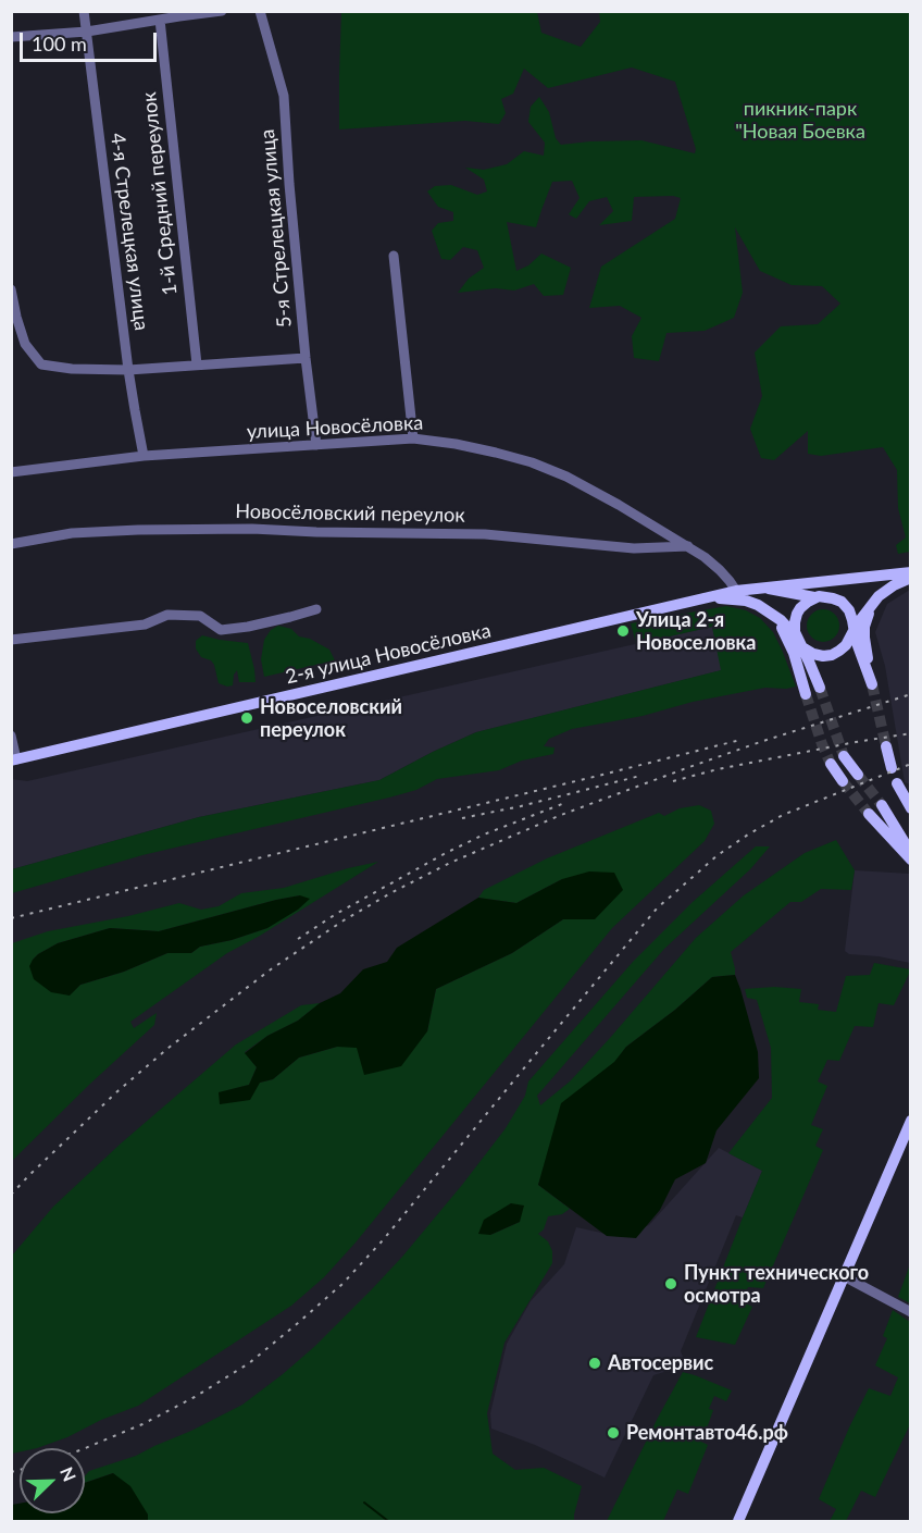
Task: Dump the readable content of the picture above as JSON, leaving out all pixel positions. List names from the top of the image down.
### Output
{
  "streets": {
    "main road": ["2-я улица Новосёловка"],
    "street": [
      "1-й Средний переулок",
      "5-я Стрелецкая улица",
      "4-я Стрелецкая улица",
      "улица Новосёловка",
      "Новосёловский переулок"
    ]
  },
  "crossings": [
    ["5-я Стрелецкая улица", "улица Новосёловка"],
    ["4-я Стрелецкая улица", "улица Новосёловка"],
    ["улица Новосёловка", "Новосёловский переулок"],
    ["улица Новосёловка", "2-я улица Новосёловка"]
  ],
  "parks": ["пикник-парк \"Новая Боевка"],
  "places": [
    "Улица 2-я Новоселовка",
    "Новоселовский переулок",
    "Пункт технического осмотра",
    "Автосервис",
    "Ремонтавто46.рф"
  ],
  "scale_bar": "100 m",
  "north": "top right"
}
